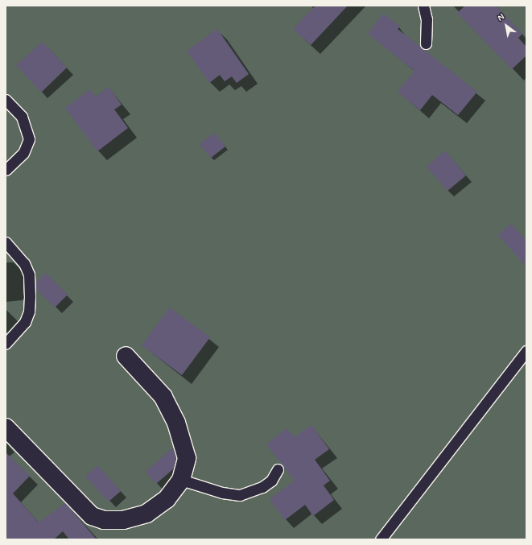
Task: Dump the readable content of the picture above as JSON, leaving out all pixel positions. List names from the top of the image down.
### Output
{
  "north": "top left"
}
